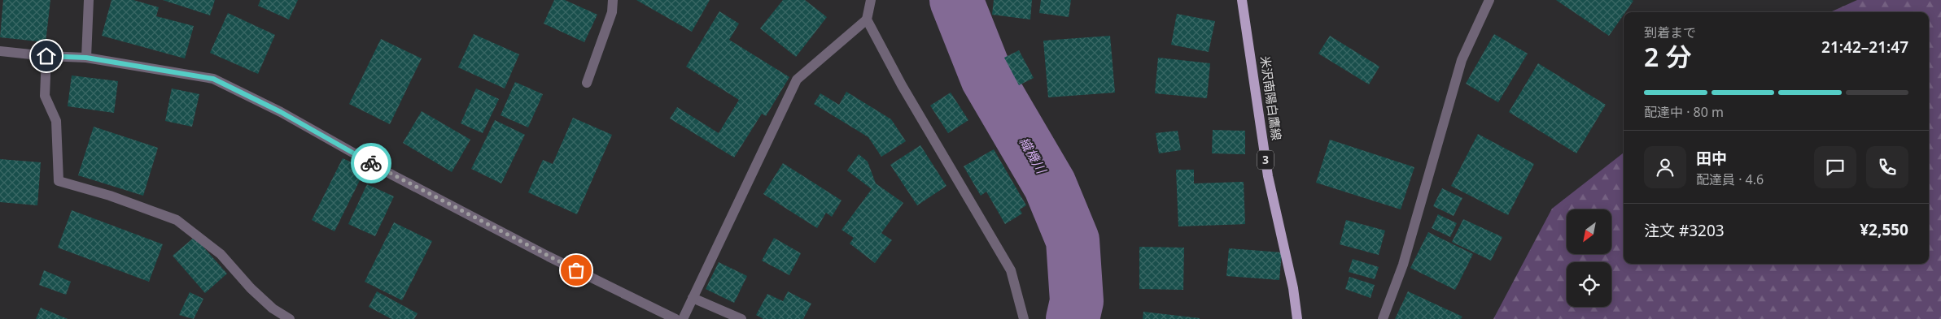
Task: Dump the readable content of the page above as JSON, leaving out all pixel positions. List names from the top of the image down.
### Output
{
  "streets": {
    "main road": ["米沢南陽白鷹線", "3"]
  },
  "water": ["織機川"],
  "north": "bottom left",
  "page": {
    "heading": ["2 分", "到着まで", "21:42–21:47"],
    "panel": [
      "田中",
      "配達員 · 4.6",
      "注文 #3203",
      "¥2,550"
    ],
    "bar": "配達中 · 80 m"
  }
}
